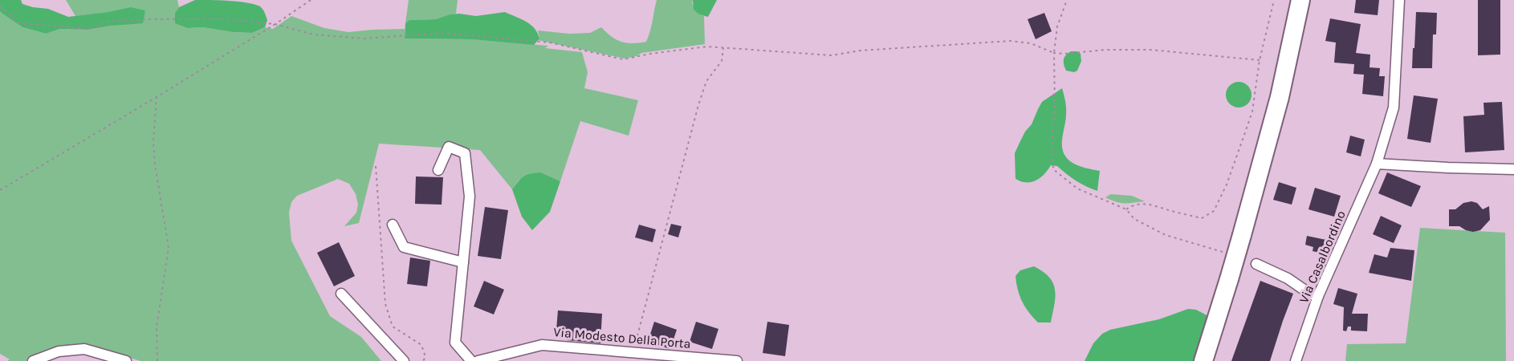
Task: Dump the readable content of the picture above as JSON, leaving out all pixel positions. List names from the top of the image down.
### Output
{
  "streets": {
    "street": ["Via Casalbordino", "Via Modesto Della Porta"]
  }
}
